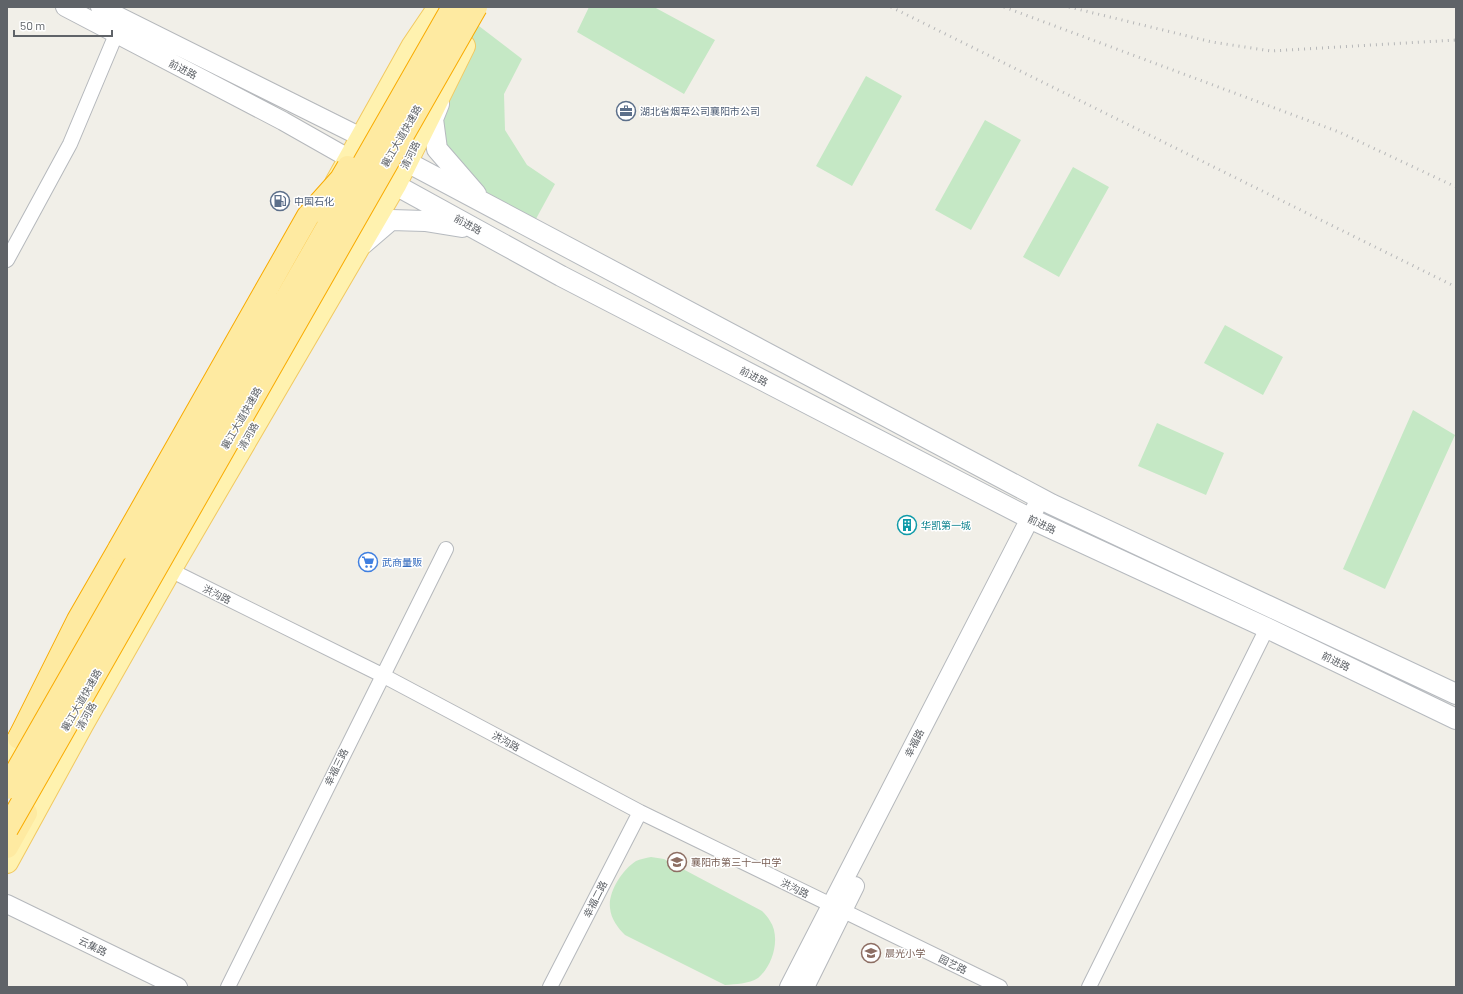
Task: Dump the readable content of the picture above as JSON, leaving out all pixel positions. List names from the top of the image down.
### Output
{
  "streets": {
    "highway": ["襄江大道快速路"],
    "main road": ["前进路", "清河路"],
    "street": [
      "洪沟路",
      "幸福路",
      "幸福三路",
      "幸福二路",
      "云集路",
      "园艺路"
    ]
  },
  "crossings": [
    ["前进路", "清河路"],
    ["前进路", "幸福路"],
    ["清河路", "洪沟路"],
    ["洪沟路", "幸福路"],
    ["洪沟路", "幸福三路"],
    ["洪沟路", "幸福二路"],
    ["洪沟路", "园艺路"],
    ["幸福路", "园艺路"]
  ],
  "places": {
    "office": ["湖北省烟草公司襄阳市公司"],
    "fuel station": ["中国石化"],
    "building": ["华凯第一城"],
    "supermarket": ["武商量贩"],
    "school or university": ["襄阳市第三十一中学", "晨光小学"]
  },
  "scale_bar": "50 m"
}
